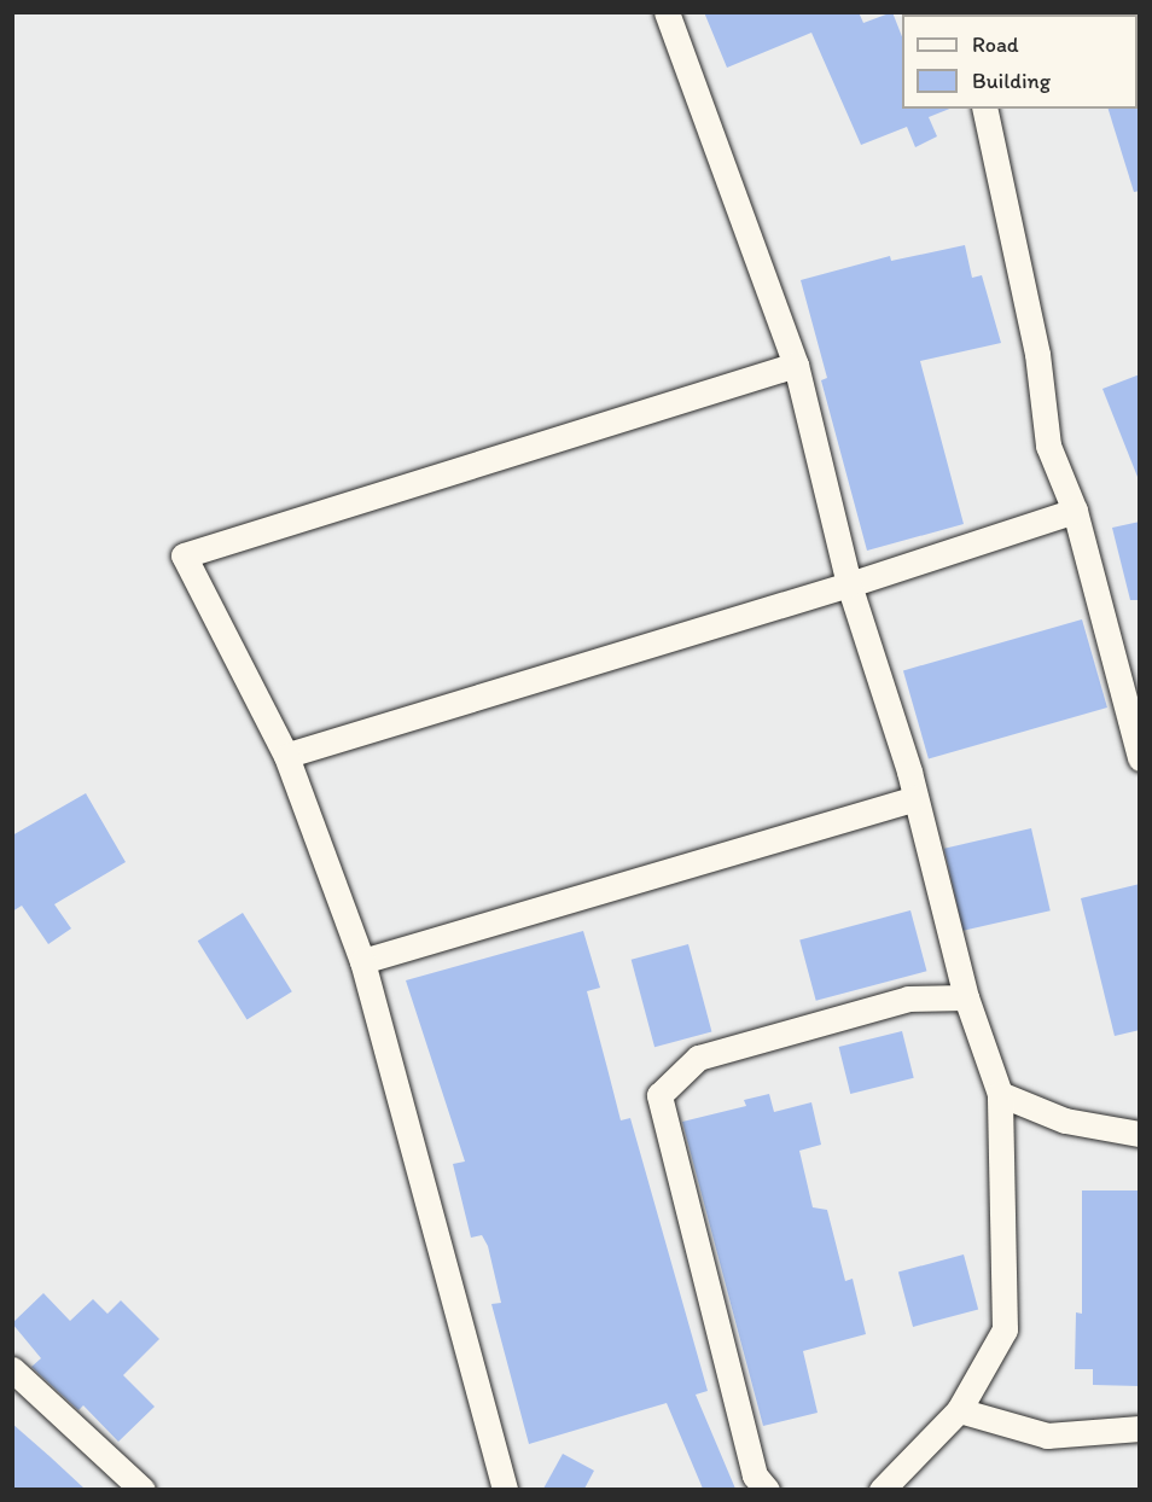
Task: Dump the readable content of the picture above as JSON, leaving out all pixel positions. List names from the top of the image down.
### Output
{
  "legend": ["Road", "Building"]
}
